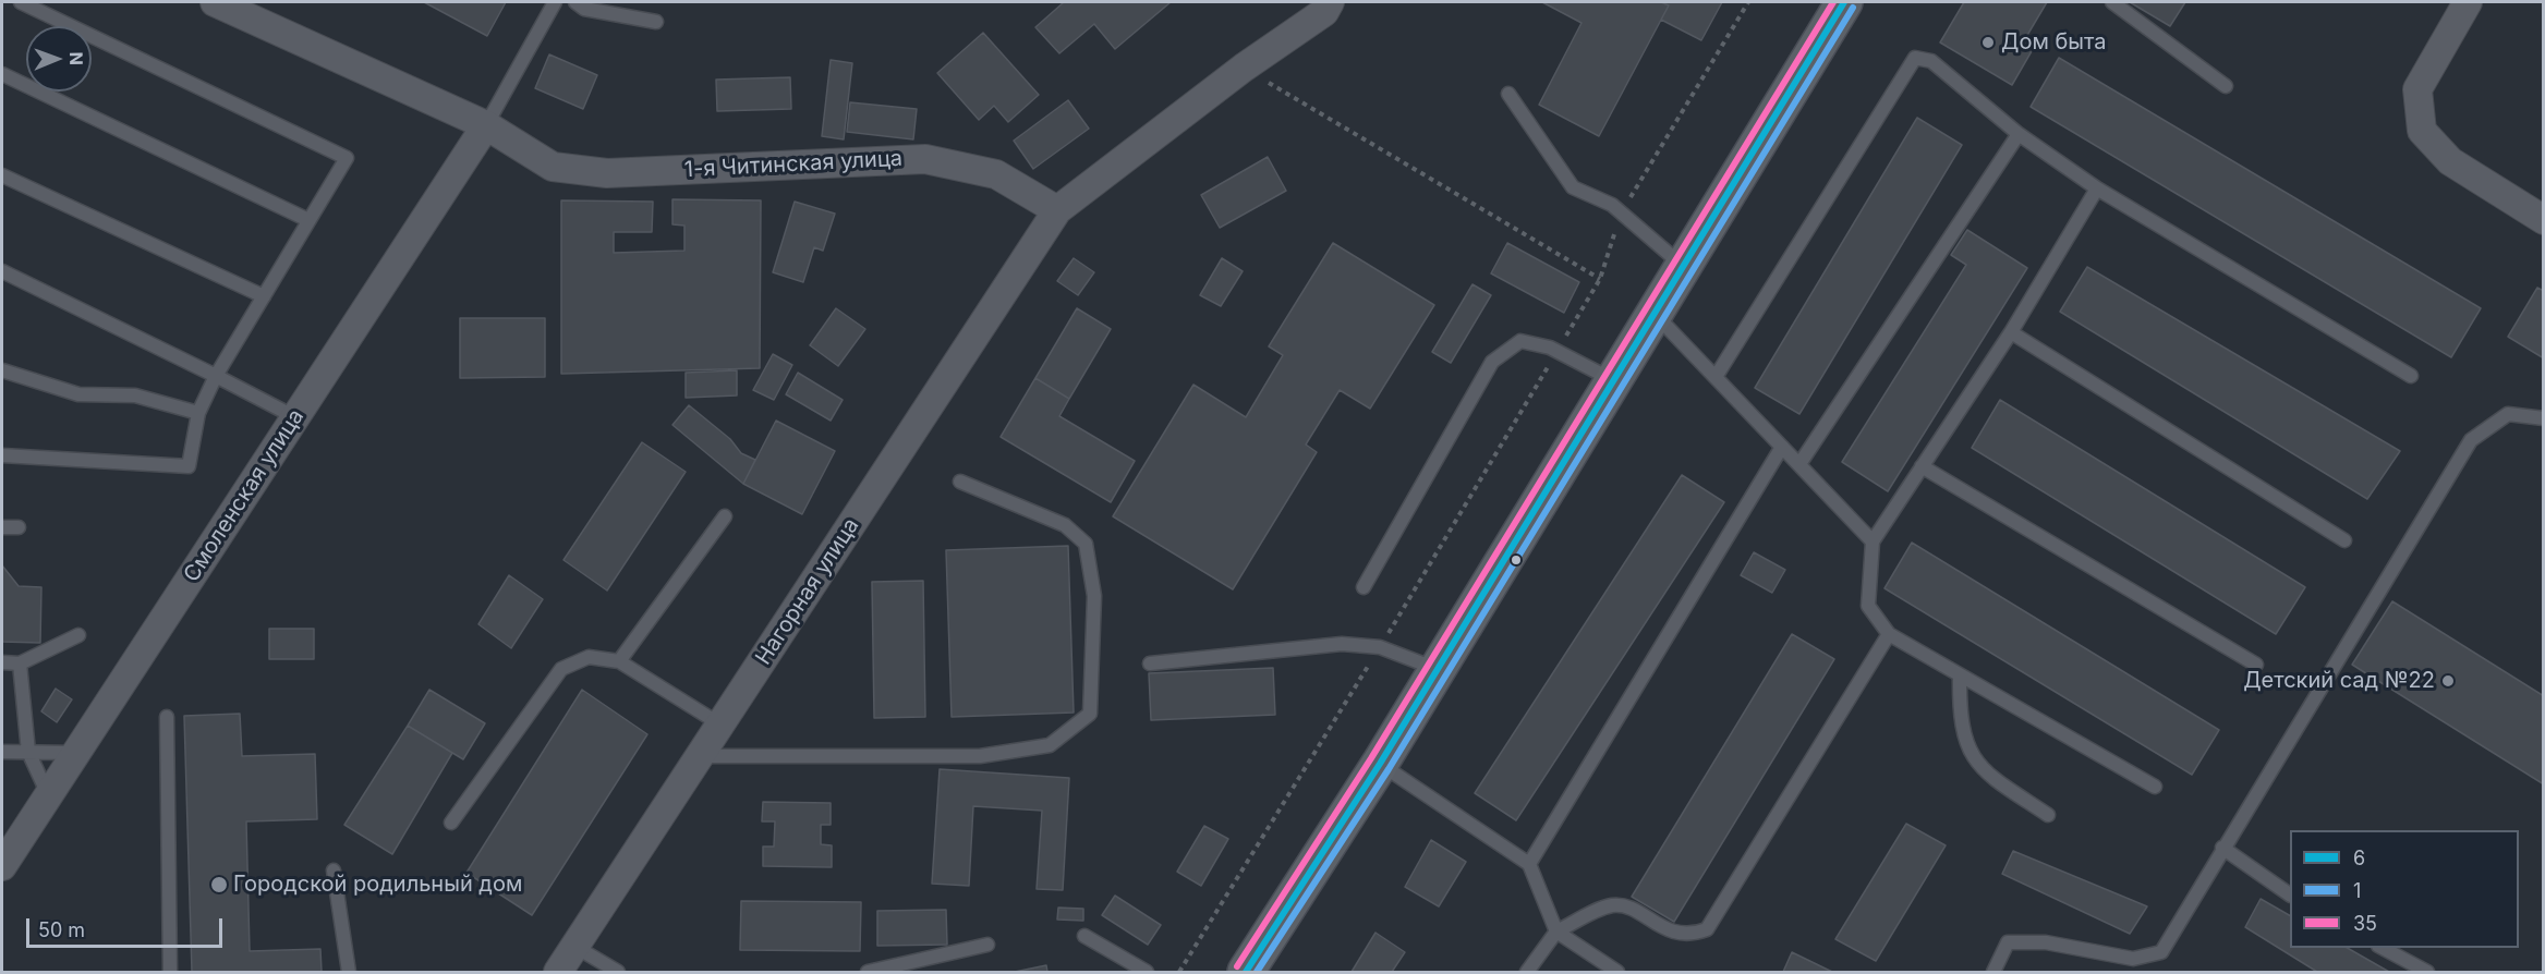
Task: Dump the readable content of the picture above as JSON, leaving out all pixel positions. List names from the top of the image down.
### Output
{
  "streets": {
    "street": ["1-я Читинская улица", "Смоленская улица", "Нагорная улица"]
  },
  "crossings": [
    ["1-я Читинская улица", "Смоленская улица"],
    ["1-я Читинская улица", "Нагорная улица"]
  ],
  "places": ["Дом быта", "Детский сад №22", "Городской родильный дом"],
  "lines": ["transit line 6", "transit line 35", "transit line 1"],
  "legend": ["6", "1", "35"],
  "scale_bar": "50 m",
  "north": "right"
}
